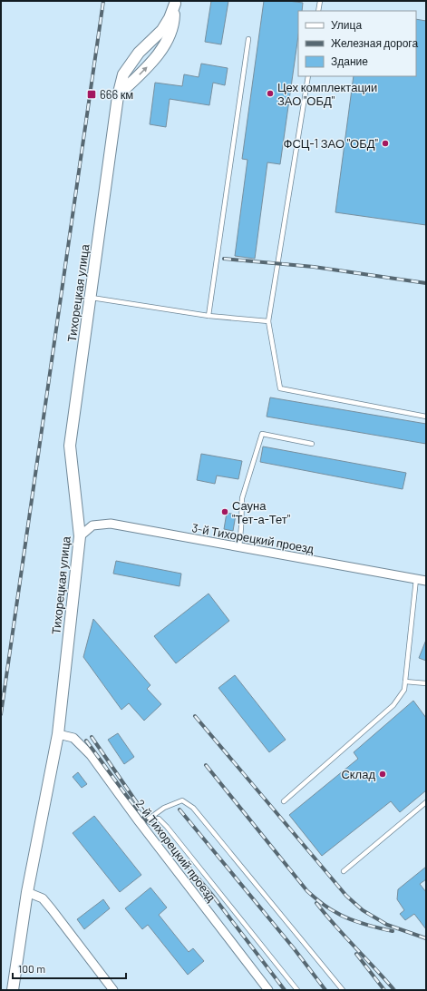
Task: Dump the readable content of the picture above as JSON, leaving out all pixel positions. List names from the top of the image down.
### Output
{
  "streets": {
    "street": ["Тихорецкая улица", "3-й Тихорецкий проезд", "2-й Тихорецкий проезд"]
  },
  "crossings": [
    ["Тихорецкая улица", "3-й Тихорецкий проезд"],
    ["Тихорецкая улица", "2-й Тихорецкий проезд"]
  ],
  "places": {
    "other": [
      "Цех комплектации ЗАО \"ОБД\"",
      "ФСЦ-1 ЗАО \"ОБД\"",
      "Сауна \"Тет-а-Тет\"",
      "Склад"
    ],
    "transit": ["666 км"]
  },
  "legend": ["Улица", "Железная дорога", "Здание"],
  "scale_bar": "100 m"
}
